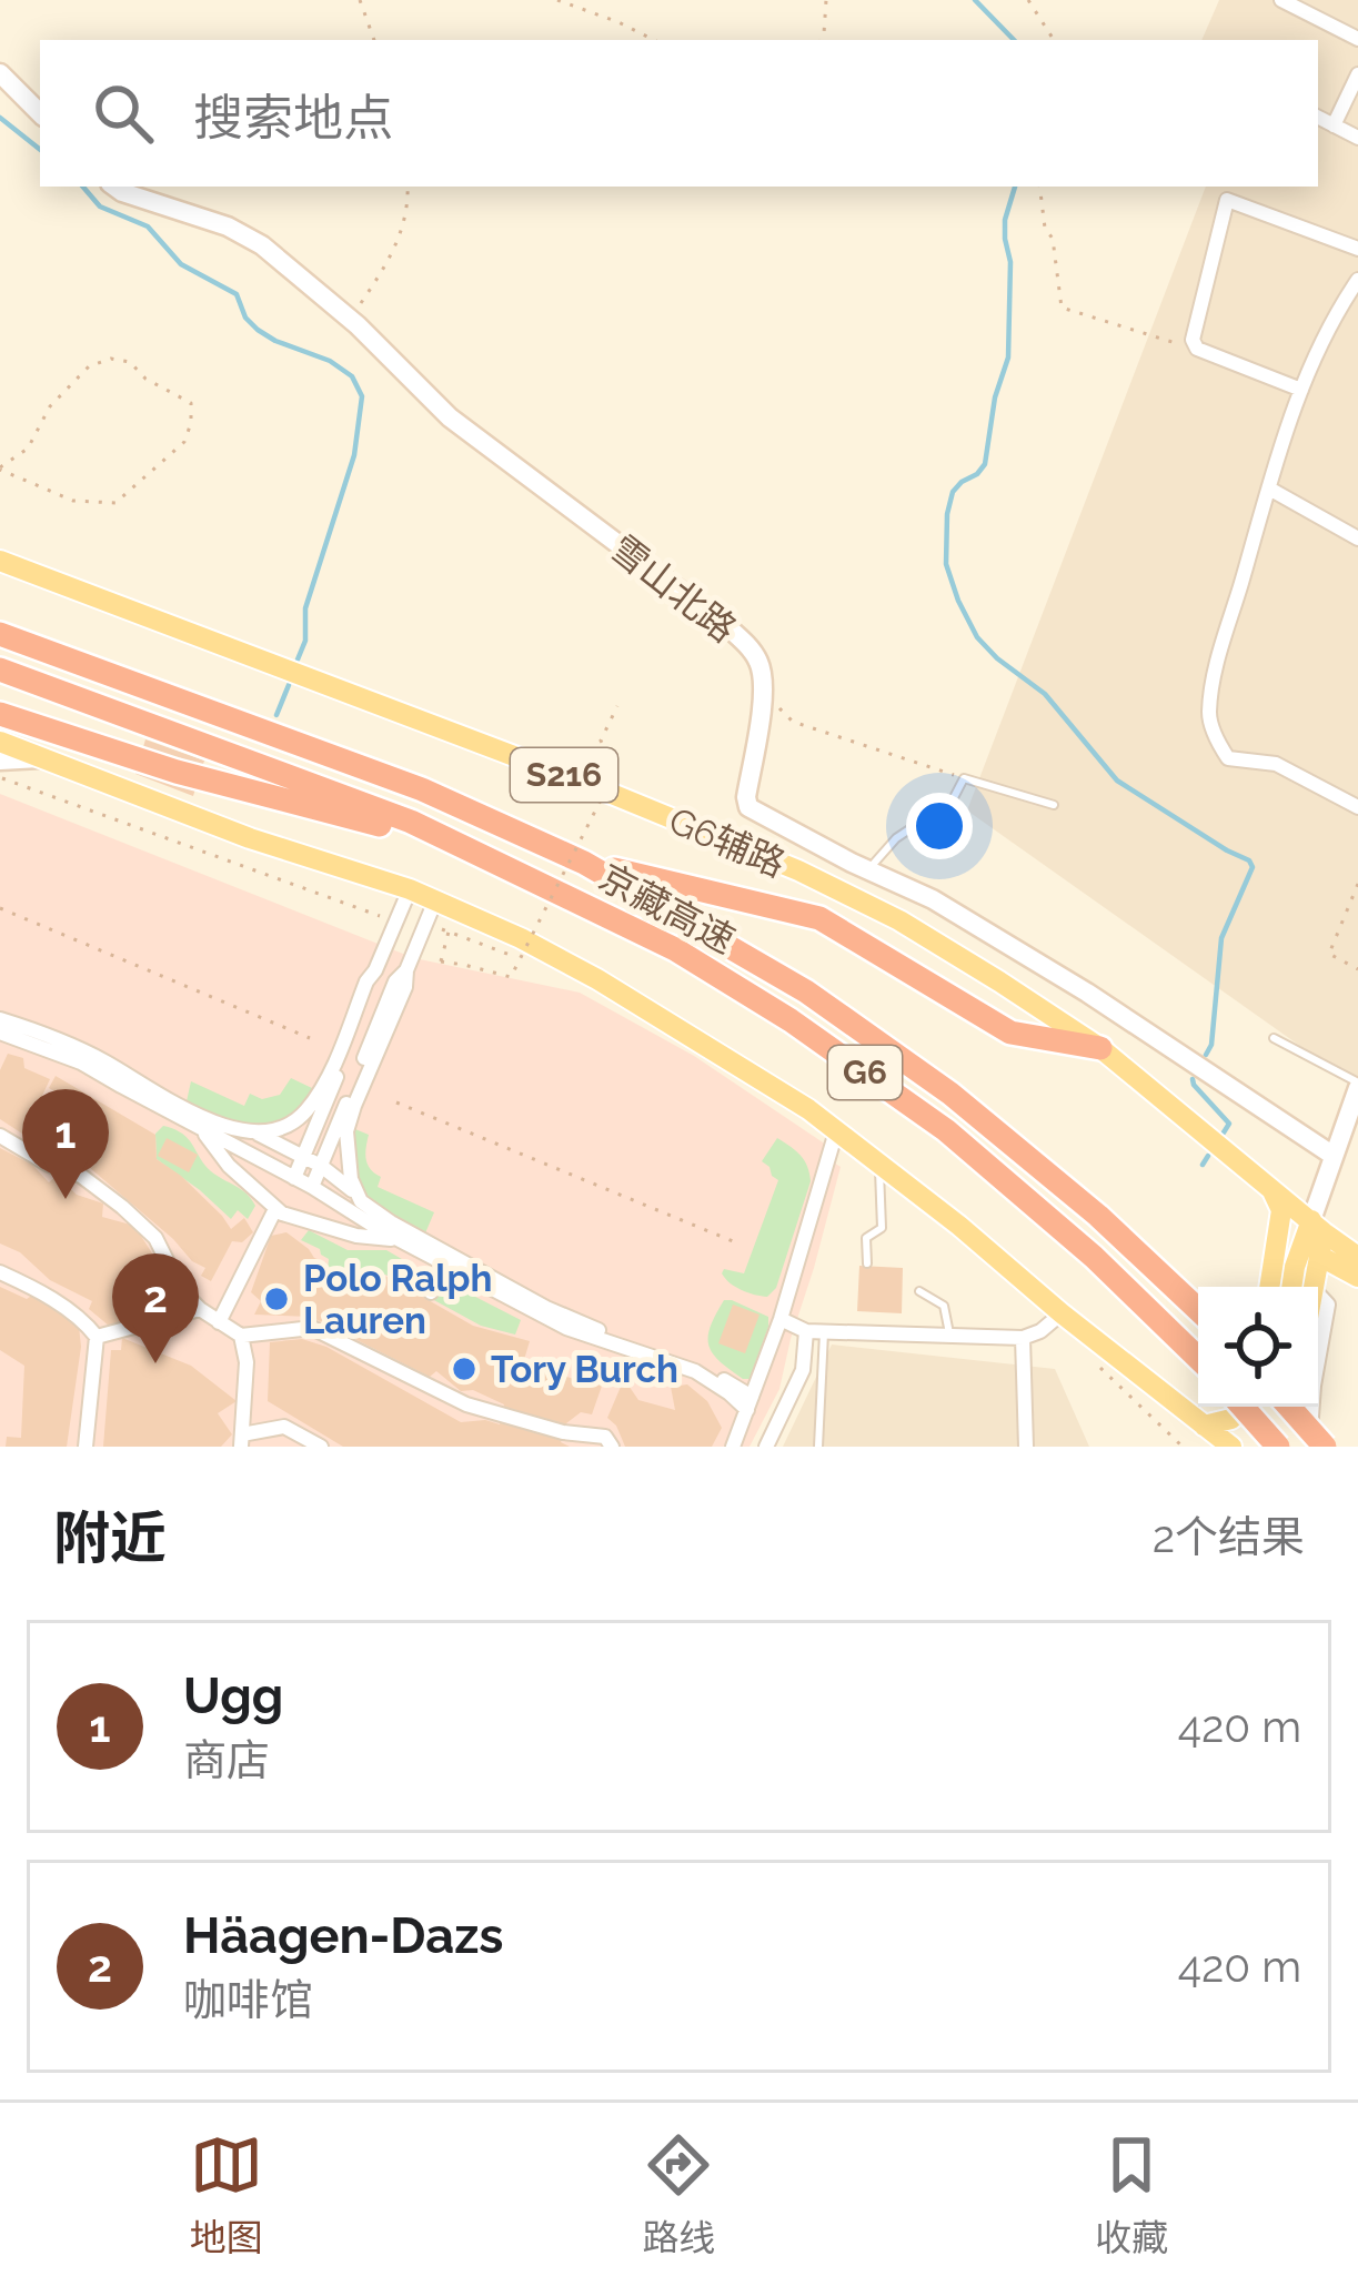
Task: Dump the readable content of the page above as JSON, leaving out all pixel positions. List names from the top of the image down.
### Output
{
  "streets": {
    "highway": ["京藏高速", "G6"],
    "main road": ["S216", "G6辅路"],
    "street": ["雪山北路"]
  },
  "places": ["Polo Ralph Lauren", "Tory Burch"],
  "page": {
    "search": "搜索地点",
    "pins": ["1", "2"],
    "heading": ["附近", "2个结果"],
    "list": [
      {
        "mark": "1",
        "name": "Ugg",
        "note": "商店",
        "value": "420 m"
      },
      {
        "mark": "2",
        "name": "Häagen-Dazs",
        "note": "咖啡馆",
        "value": "420 m"
      }
    ],
    "nav": ["地图", "路线", "收藏"]
  }
}
